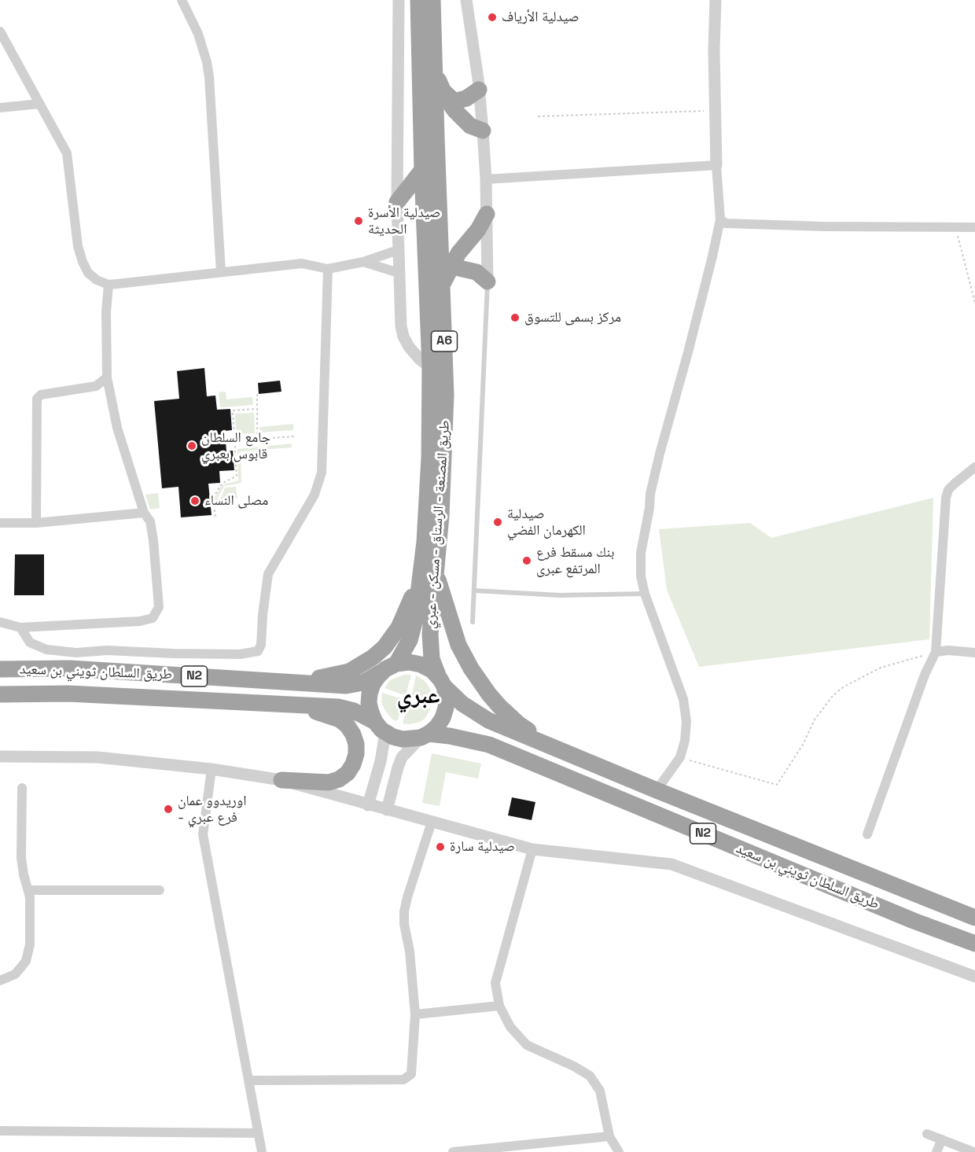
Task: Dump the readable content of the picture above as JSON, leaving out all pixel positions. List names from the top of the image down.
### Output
{
  "streets": {
    "highway": [
      "A6",
      "طريق المصنعة - الرستاق - مسكن - عبري",
      "طريق السلطان ثويني بن سعيد",
      "N2"
    ]
  },
  "crossings": [
    ["طريق المصنعة - الرستاق - مسكن - عبري", "طريق السلطان ثويني بن سعيد"],
    ["طريق المصنعة - الرستاق - مسكن - عبري", "N2"],
    ["طريق السلطان ثويني بن سعيد", "N2"]
  ],
  "districts": ["عبري"],
  "places": [
    "صيدلية الأرياف",
    "صيدلية الأسرة الحديثة",
    "مركز بسمى للتسوق",
    "جامع السلطان قابوس بعبري",
    "مصلى النساء",
    "صيدلية الكهرمان الفضي",
    "بنك مسقط فرع المرتفع عبرى",
    "اوريدوو عمان - فرع عبري",
    "صيدلية سارة"
  ]
}
